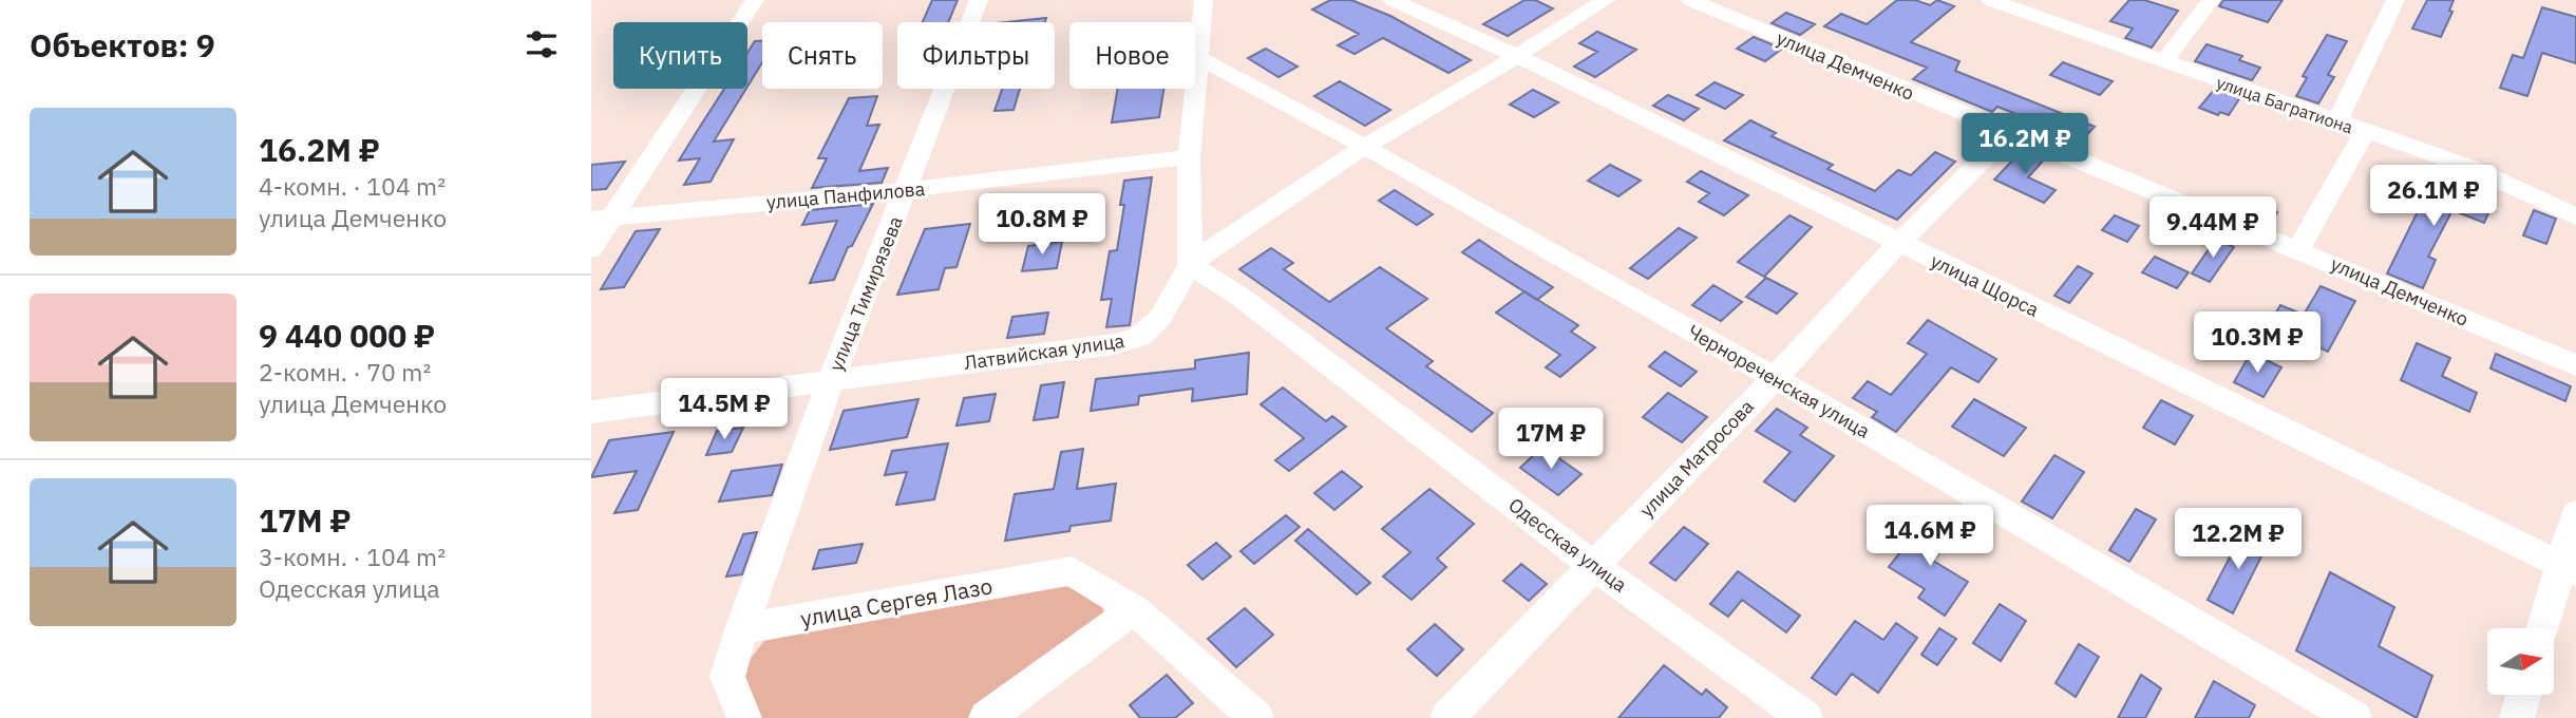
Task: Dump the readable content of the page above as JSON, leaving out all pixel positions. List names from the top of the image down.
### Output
{
  "streets": {
    "street": [
      "улица Демченко",
      "улица Багратиона",
      "улица Панфилова",
      "улица Щорса",
      "улица Тимирязева",
      "Латвийская улица",
      "Чернореченская улица",
      "улица Матросова",
      "Одесская улица",
      "улица Сергея Лазо"
    ]
  },
  "crossings": [
    ["улица Демченко", "улица Матросова"],
    ["улица Панфилова", "улица Тимирязева"],
    ["улица Щорса", "Латвийская улица"],
    ["улица Щорса", "улица Матросова"],
    ["улица Тимирязева", "Латвийская улица"],
    ["улица Тимирязева", "улица Сергея Лазо"],
    ["Латвийская улица", "Чернореченская улица"],
    ["Латвийская улица", "Одесская улица"],
    ["Чернореченская улица", "улица Матросова"],
    ["улица Матросова", "Одесская улица"]
  ],
  "north": "right",
  "page": {
    "heading": "Объектов: 9",
    "chip": [
      "Купить",
      "Снять",
      "Фильтры",
      "Новое"
    ],
    "list": [
      {
        "name": "16.2M ₽",
        "note": "4-комн. · 104 m² · улица Демченко"
      },
      {
        "name": "9 440 000 ₽",
        "note": "2-комн. · 70 m² · улица Демченко"
      },
      {
        "name": "17M ₽",
        "note": "3-комн. · 104 m² · Одесская улица"
      }
    ],
    "price": [
      "16.2M ₽",
      "26.1M ₽",
      "10.8M ₽",
      "9.44M ₽",
      "10.3M ₽",
      "14.5M ₽",
      "17M ₽",
      "14.6M ₽",
      "12.2M ₽"
    ]
  }
}
